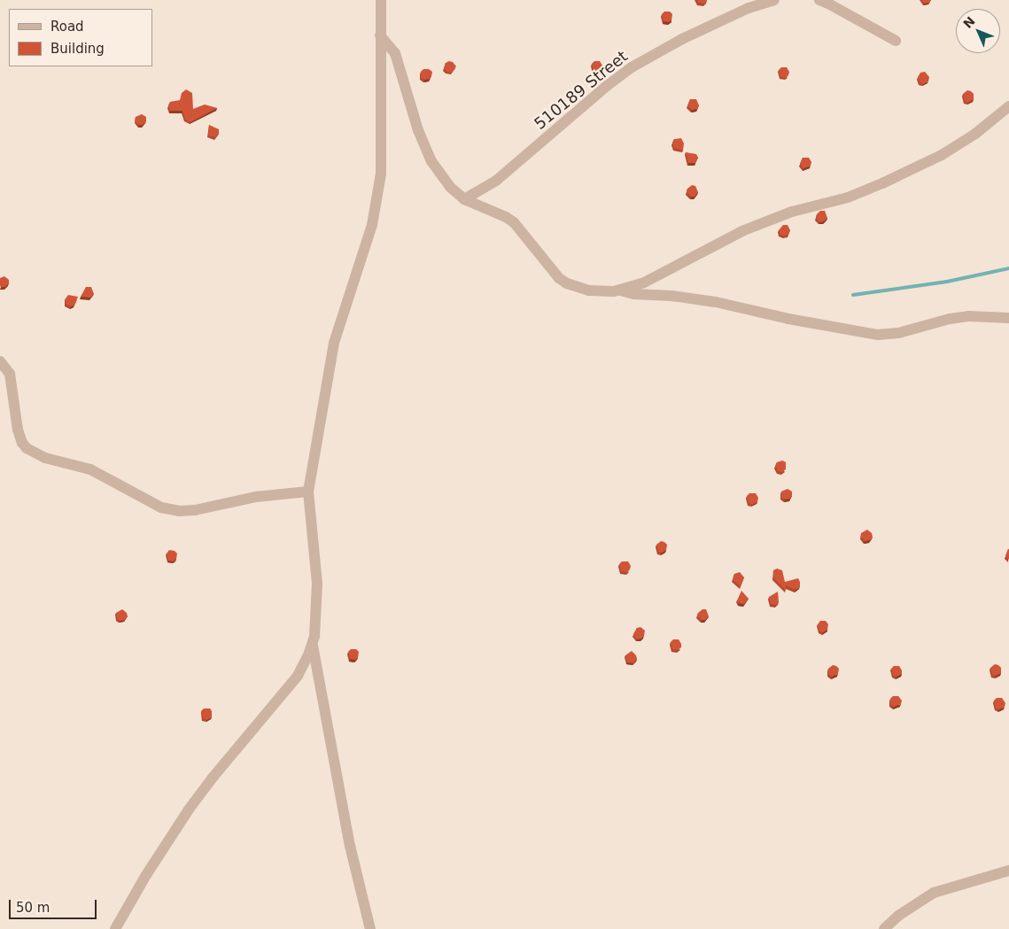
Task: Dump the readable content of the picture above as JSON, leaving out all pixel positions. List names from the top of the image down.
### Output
{
  "streets": {
    "street": ["510189 Street"]
  },
  "legend": ["Road", "Building"],
  "scale_bar": "50 m",
  "north": "top left"
}
